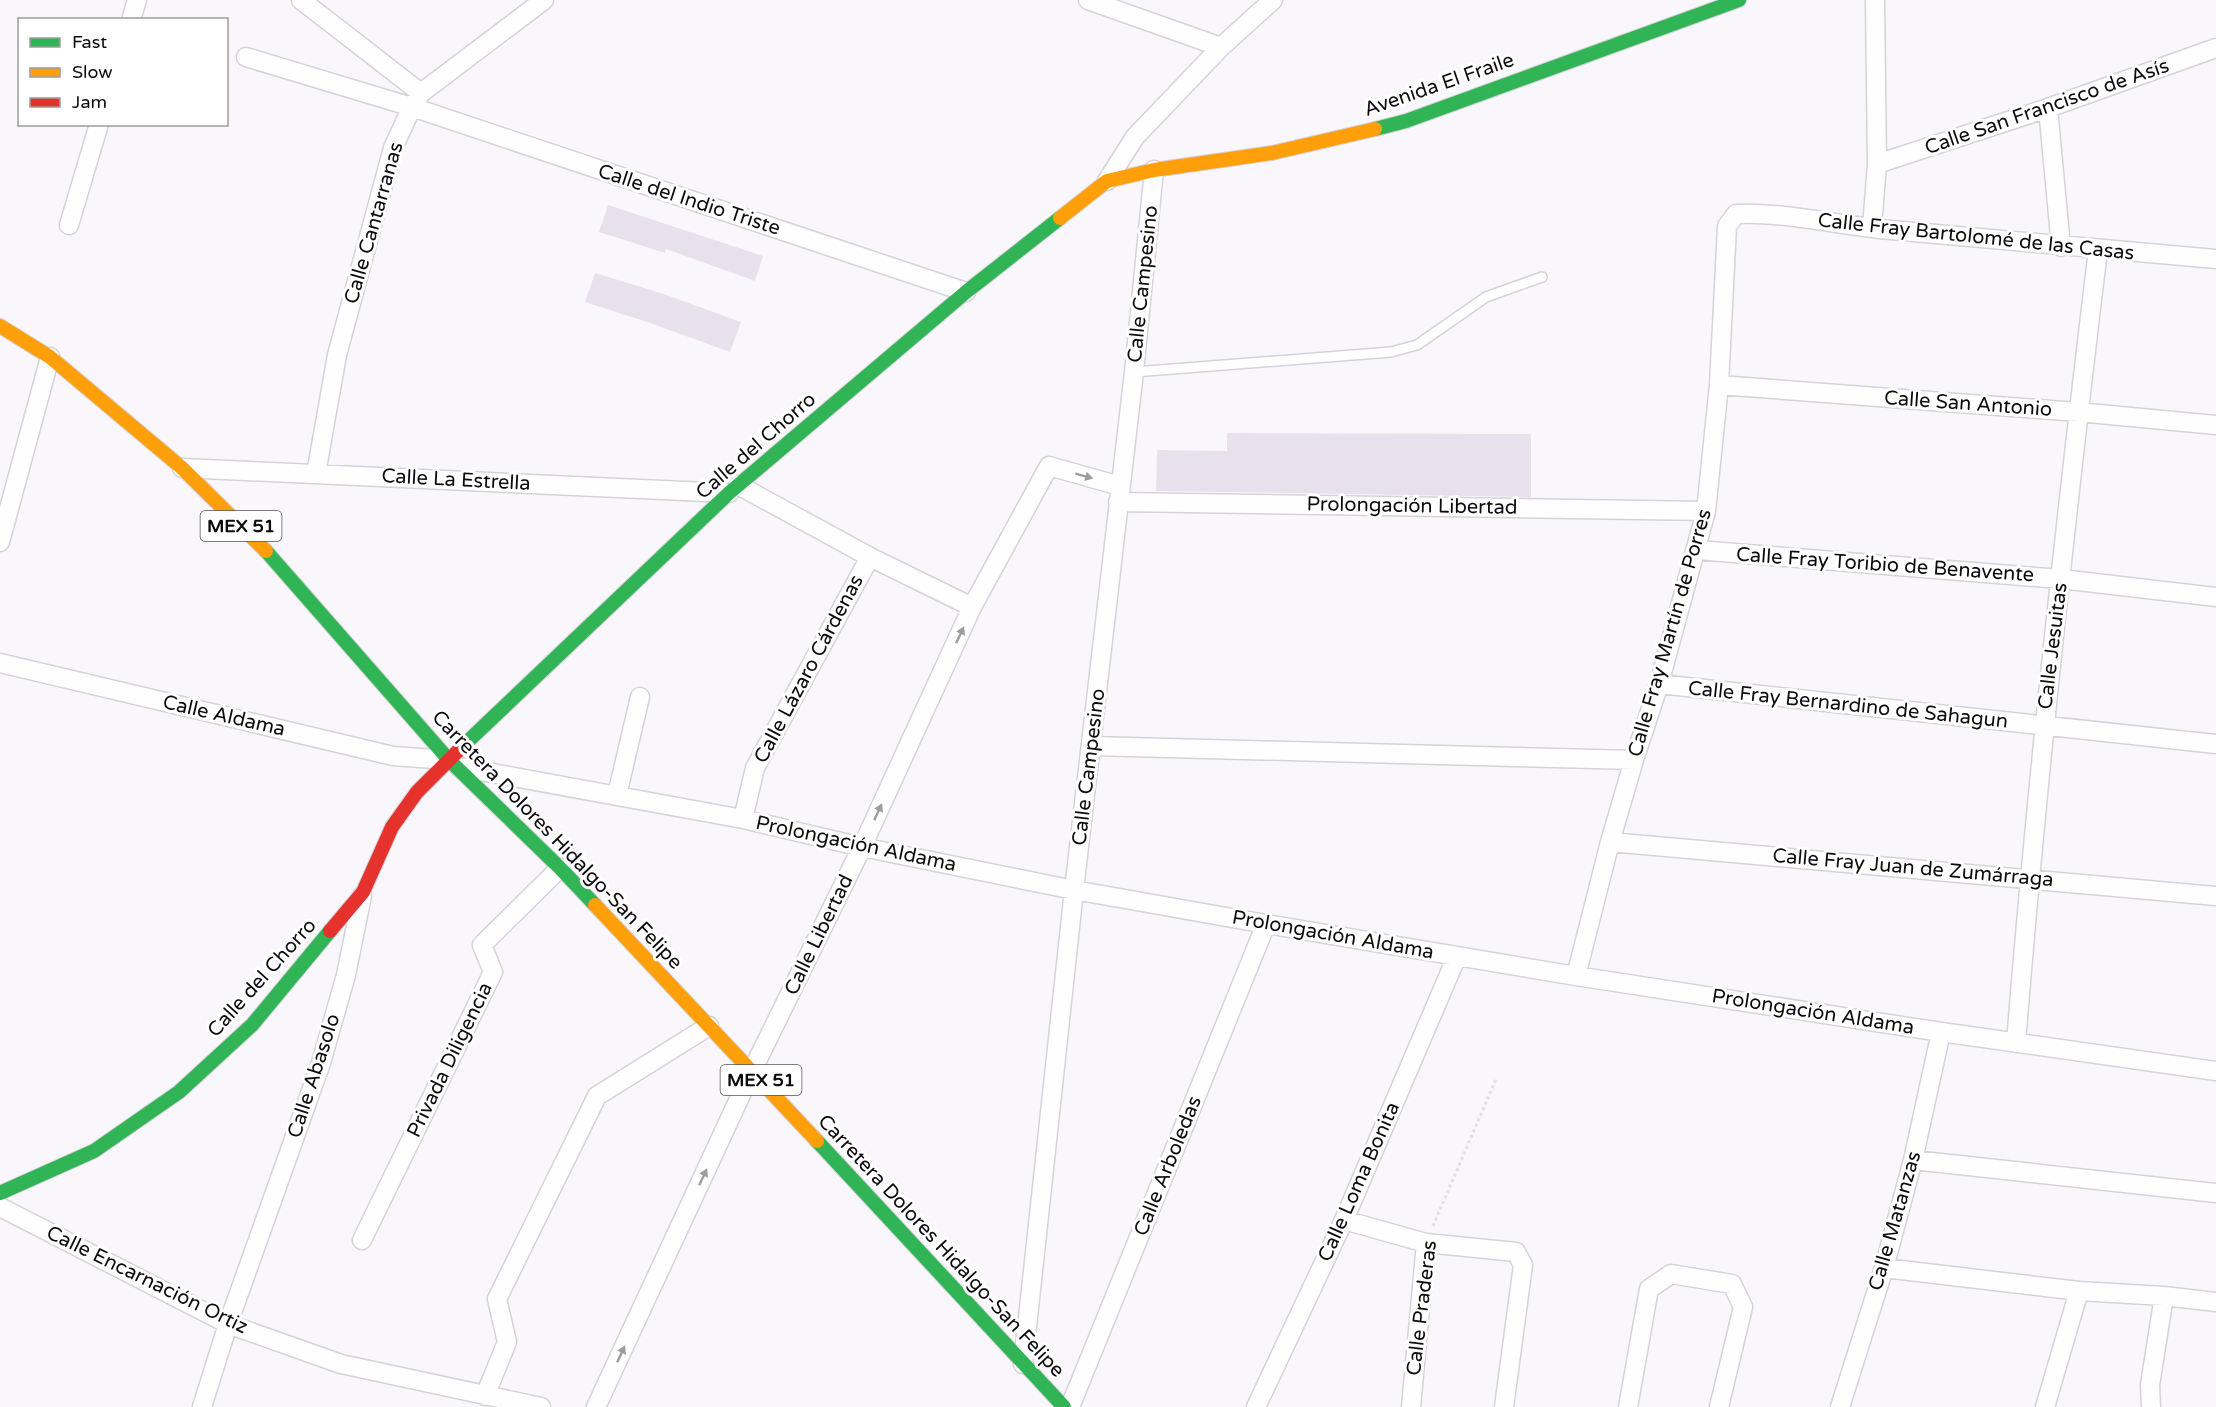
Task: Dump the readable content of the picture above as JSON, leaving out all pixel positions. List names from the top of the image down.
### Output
{
  "streets": {
    "street": [
      "Avenida El Fraile",
      "Calle San Francisco de Asís",
      "Calle del Indio Triste",
      "Calle Cantarranas",
      "Calle Fray Bartolomé de las Casas",
      "Calle Campesino",
      "Calle San Antonio",
      "Calle del Chorro",
      "Calle La Estrella",
      "Prolongación Libertad",
      "MEX 51",
      "Calle Fray Toribio de Benavente",
      "Calle Fray Martín de Porres",
      "Calle Jesuitas",
      "Calle Lázaro Cárdenas",
      "Calle Fray Bernardino de Sahagun",
      "Calle Aldama",
      "Carretera Dolores Hidalgo-San Felipe",
      "Prolongación Aldama",
      "Calle Fray Juan de Zumárraga",
      "Calle Libertad",
      "Privada Diligencia",
      "Calle Abasolo",
      "Calle Arboledas",
      "Calle Loma Bonita",
      "Calle Matanzas",
      "Calle Encarnación Ortiz",
      "Calle Praderas"
    ]
  },
  "crossings": [
    ["Avenida El Fraile", "Calle Campesino"],
    ["Avenida El Fraile", "Calle del Chorro"],
    ["Calle del Indio Triste", "Calle Cantarranas"],
    ["Calle del Indio Triste", "Calle del Chorro"],
    ["Calle Cantarranas", "Calle La Estrella"],
    ["Calle Fray Bartolomé de las Casas", "Calle Fray Martín de Porres"],
    ["Calle Fray Bartolomé de las Casas", "Calle Jesuitas"],
    ["Calle Campesino", "Prolongación Libertad"],
    ["Calle Campesino", "Carretera Dolores Hidalgo-San Felipe"],
    ["Calle Campesino", "Prolongación Aldama"],
    ["Calle San Antonio", "Calle Fray Martín de Porres"],
    ["Calle San Antonio", "Calle Jesuitas"],
    ["Calle del Chorro", "Calle La Estrella"],
    ["Calle del Chorro", "Calle Aldama"],
    ["Calle del Chorro", "Carretera Dolores Hidalgo-San Felipe"],
    ["Calle del Chorro", "Prolongación Aldama"],
    ["Calle del Chorro", "Calle Abasolo"],
    ["Calle La Estrella", "Calle Lázaro Cárdenas"],
    ["Calle La Estrella", "Carretera Dolores Hidalgo-San Felipe"],
    ["Calle La Estrella", "Calle Libertad"],
    ["Prolongación Libertad", "Calle Fray Martín de Porres"],
    ["Prolongación Libertad", "Calle Libertad"],
    ["Calle Fray Toribio de Benavente", "Calle Fray Martín de Porres"],
    ["Calle Fray Toribio de Benavente", "Calle Jesuitas"],
    ["Calle Fray Martín de Porres", "Calle Fray Bernardino de Sahagun"],
    ["Calle Fray Martín de Porres", "Prolongación Aldama"],
    ["Calle Fray Martín de Porres", "Calle Fray Juan de Zumárraga"],
    ["Calle Jesuitas", "Calle Fray Bernardino de Sahagun"],
    ["Calle Jesuitas", "Prolongación Aldama"],
    ["Calle Jesuitas", "Calle Fray Juan de Zumárraga"],
    ["Calle Lázaro Cárdenas", "Prolongación Aldama"],
    ["Calle Aldama", "Carretera Dolores Hidalgo-San Felipe"],
    ["Calle Aldama", "Prolongación Aldama"],
    ["Calle Aldama", "Calle Abasolo"],
    ["Carretera Dolores Hidalgo-San Felipe", "Prolongación Aldama"],
    ["Carretera Dolores Hidalgo-San Felipe", "Calle Libertad"],
    ["Carretera Dolores Hidalgo-San Felipe", "Privada Diligencia"],
    ["Carretera Dolores Hidalgo-San Felipe", "Calle Abasolo"],
    ["Prolongación Aldama", "Calle Libertad"],
    ["Prolongación Aldama", "Calle Abasolo"],
    ["Prolongación Aldama", "Calle Arboledas"],
    ["Prolongación Aldama", "Calle Loma Bonita"],
    ["Prolongación Aldama", "Calle Matanzas"],
    ["Calle Abasolo", "Calle Encarnación Ortiz"]
  ],
  "legend": ["Fast", "Slow", "Jam"]
}
